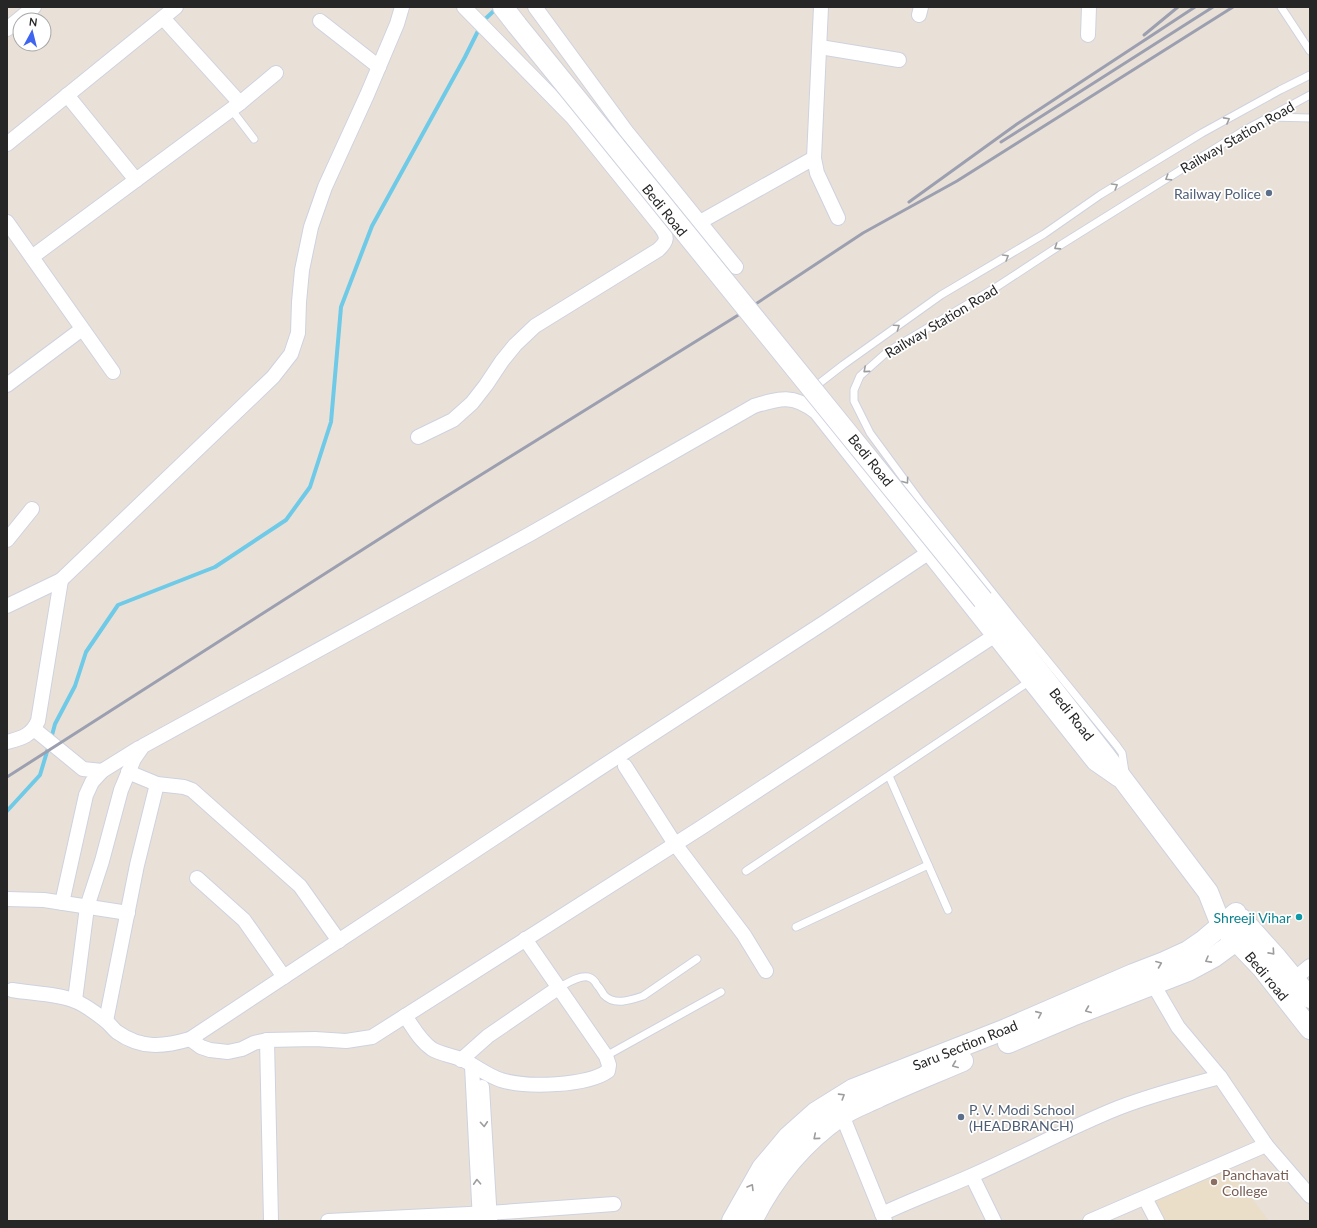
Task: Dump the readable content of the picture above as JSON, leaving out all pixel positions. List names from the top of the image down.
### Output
{
  "streets": {
    "main road": ["Bedi Road", "Bedi road", "Saru Section Road"],
    "lane": ["Railway Station Road"]
  },
  "crossings": [
    ["Railway Station Road", "Bedi Road"],
    ["Bedi Road", "Bedi road"],
    ["Bedi Road", "Saru Section Road"],
    ["Bedi road", "Saru Section Road"]
  ],
  "places": [
    "Railway Police",
    "Shreeji Vihar",
    "P. V. Modi School (HEADBRANCH)",
    "Panchavati College"
  ],
  "north": "top"
}
